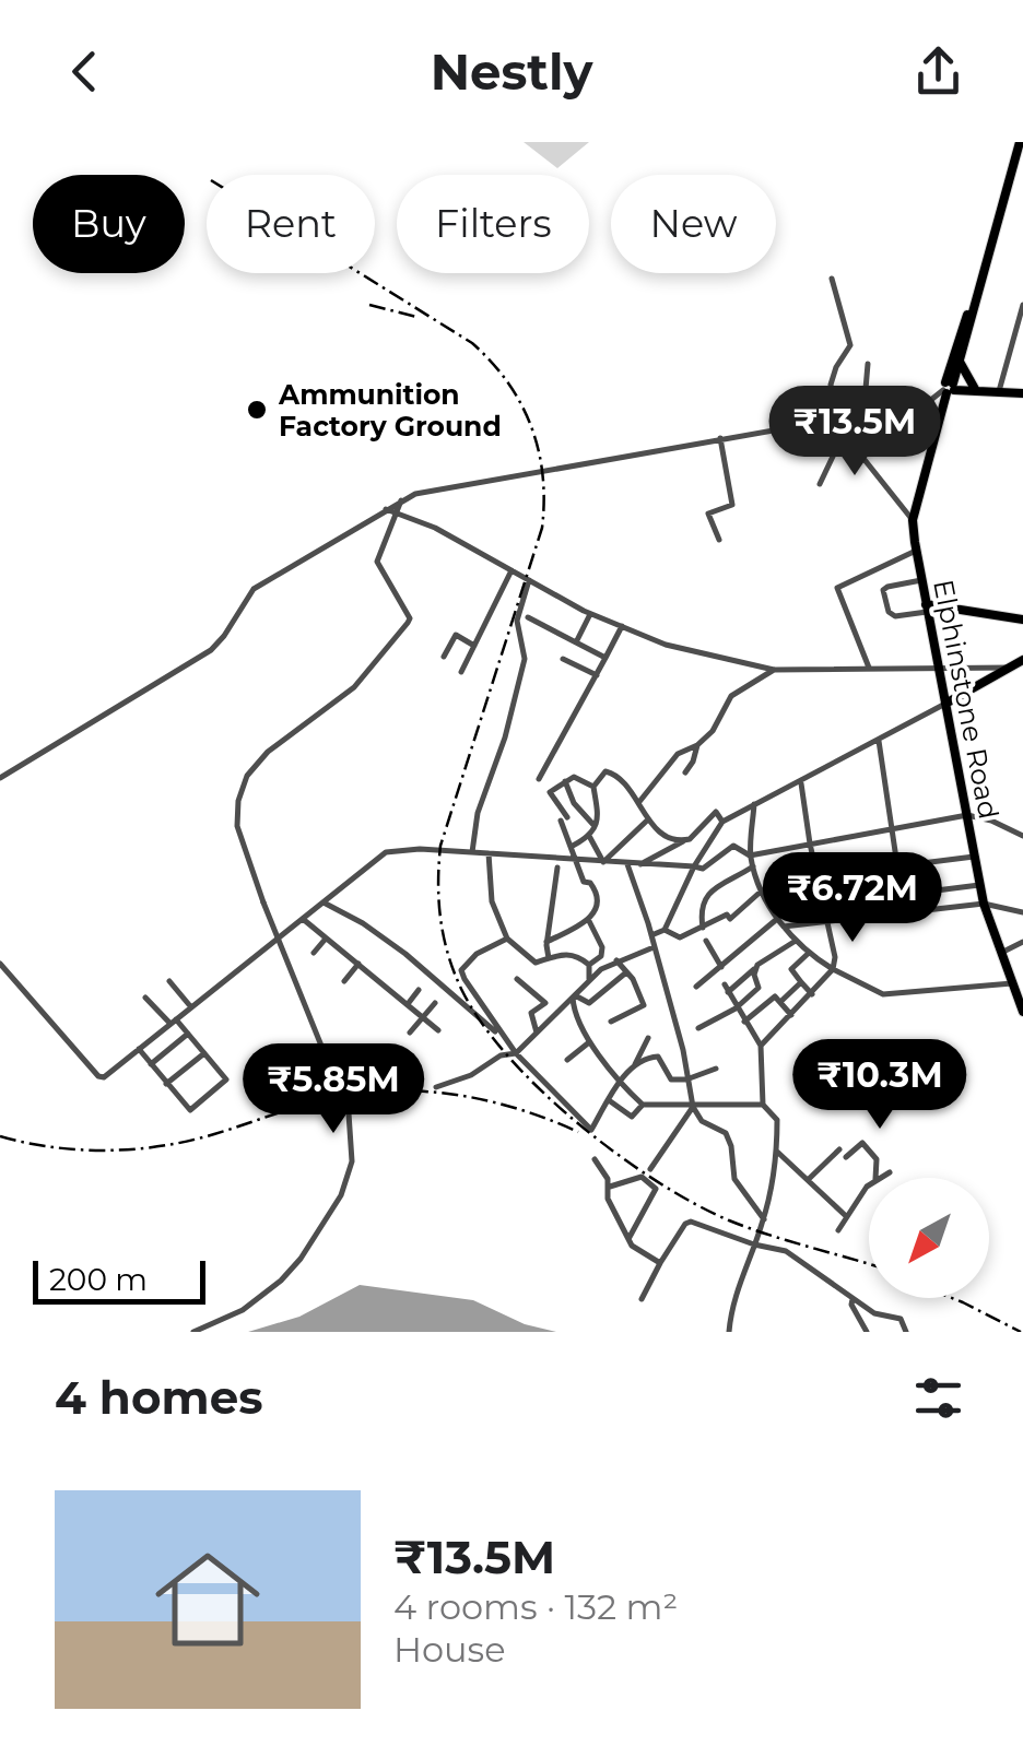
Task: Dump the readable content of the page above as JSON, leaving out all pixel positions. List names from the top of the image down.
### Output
{
  "streets": {
    "main road": ["Elphinstone Road"]
  },
  "places": ["Ammunition Factory Ground"],
  "scale_bar": "200 m",
  "north": "bottom left",
  "page": {
    "header": "Nestly",
    "chip": [
      "Buy",
      "Rent",
      "Filters",
      "New"
    ],
    "price": [
      "₹13.5M",
      "₹6.72M",
      "₹10.3M",
      "₹5.85M"
    ],
    "scale": "200 m",
    "heading": "4 homes",
    "list": [
      {
        "name": "₹13.5M",
        "note": "4 rooms · 132 m² · House"
      }
    ]
  }
}
